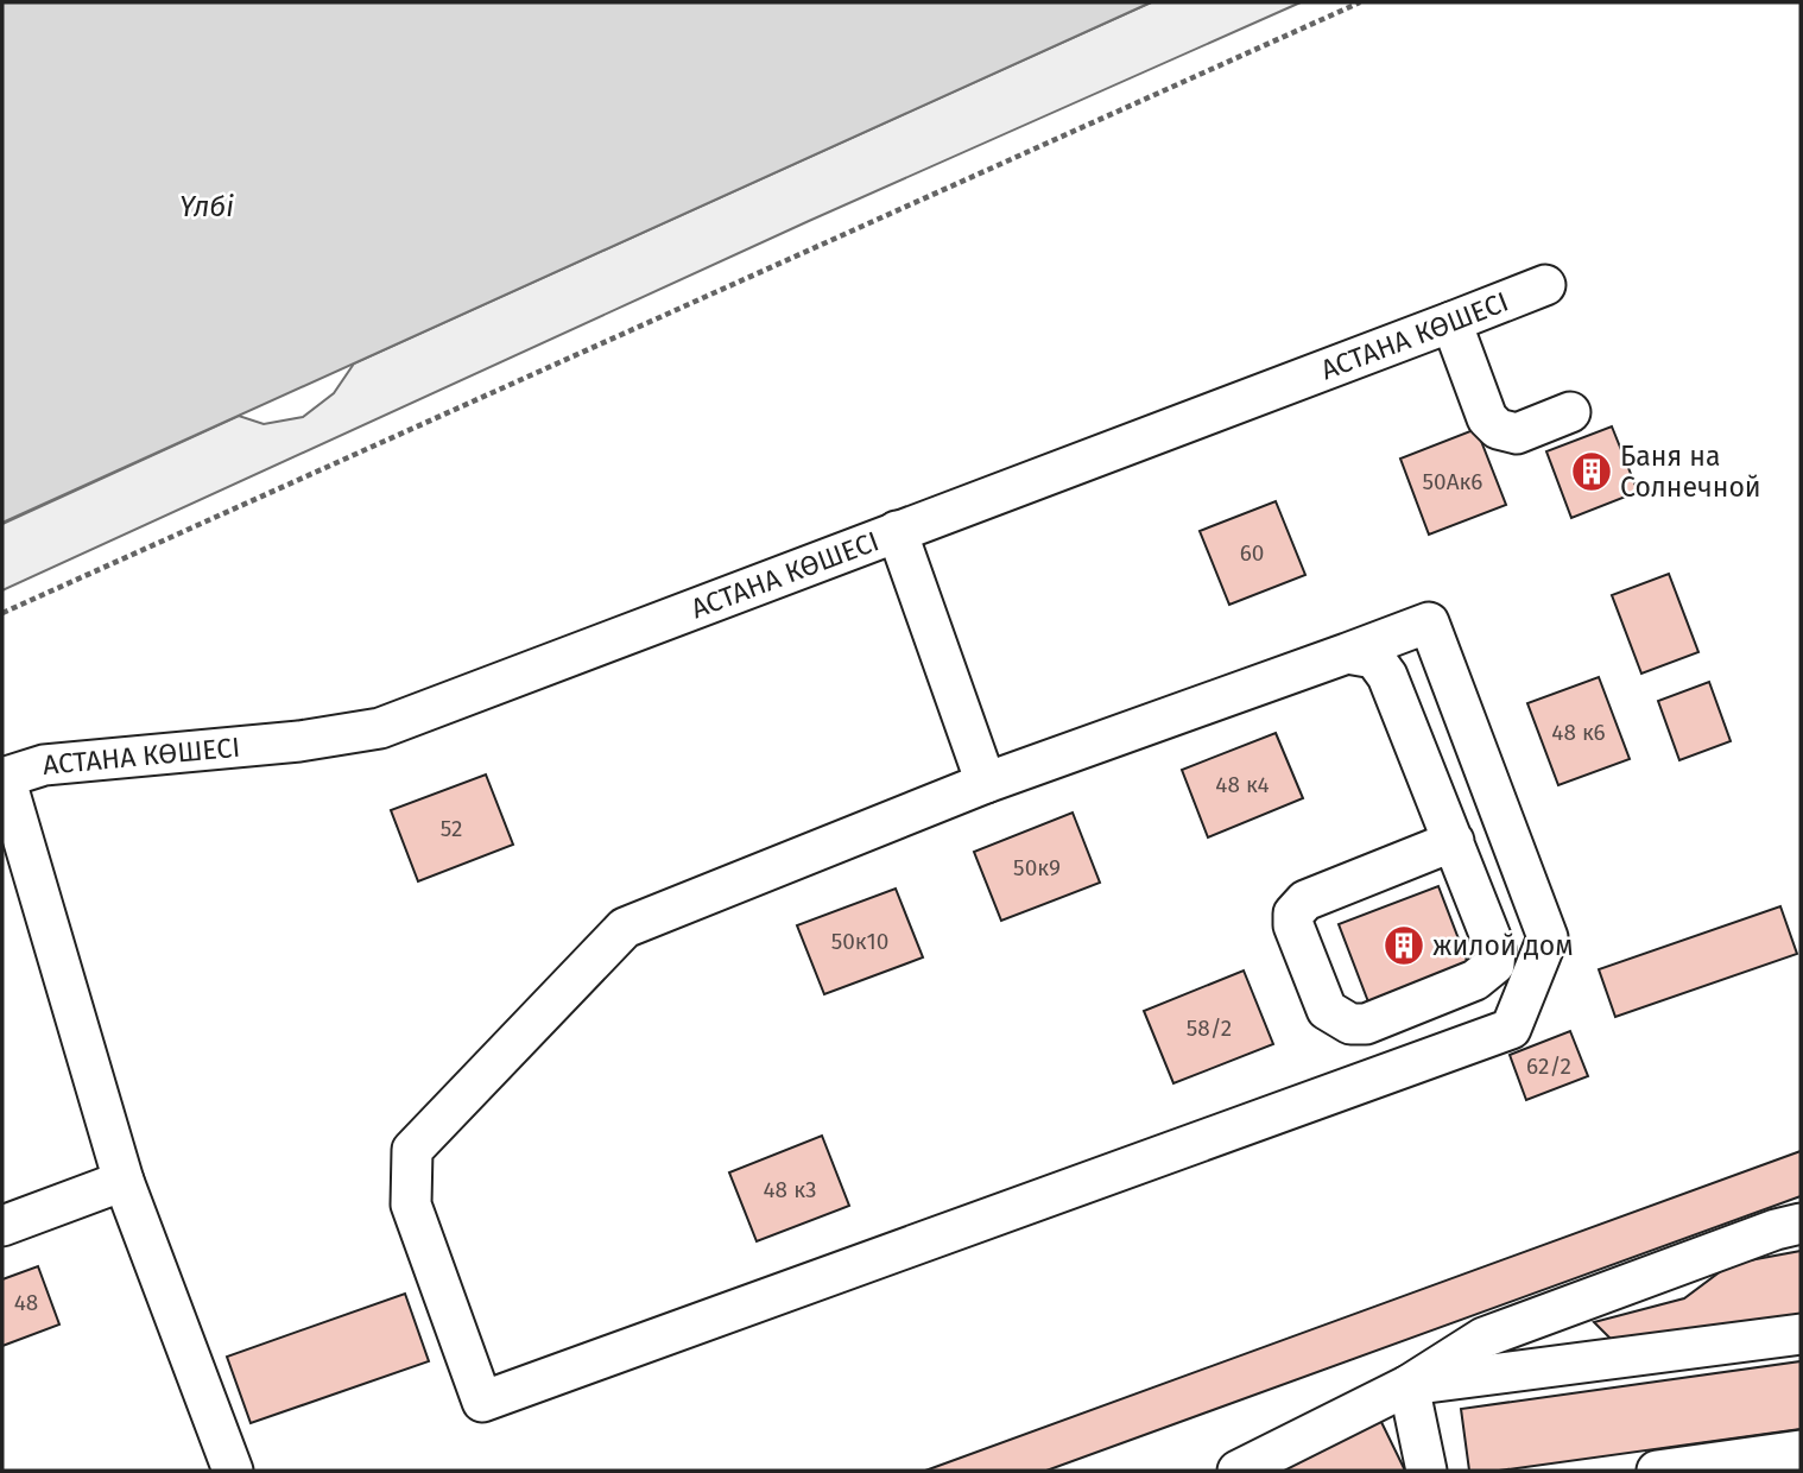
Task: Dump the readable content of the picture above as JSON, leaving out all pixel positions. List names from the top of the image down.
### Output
{
  "streets": {
    "street": ["АСТАНА КӨШЕСІ"]
  },
  "water": ["Үлбі"],
  "places": {
    "building": ["Баня на Солнечной", "жилой дом"]
  },
  "house_numbers": [
    "50Ак6",
    "60",
    "48 к6",
    "48 к4",
    "52",
    "50к9",
    "50к10",
    "58/2",
    "62/2",
    "48 к3",
    "48"
  ]
}
